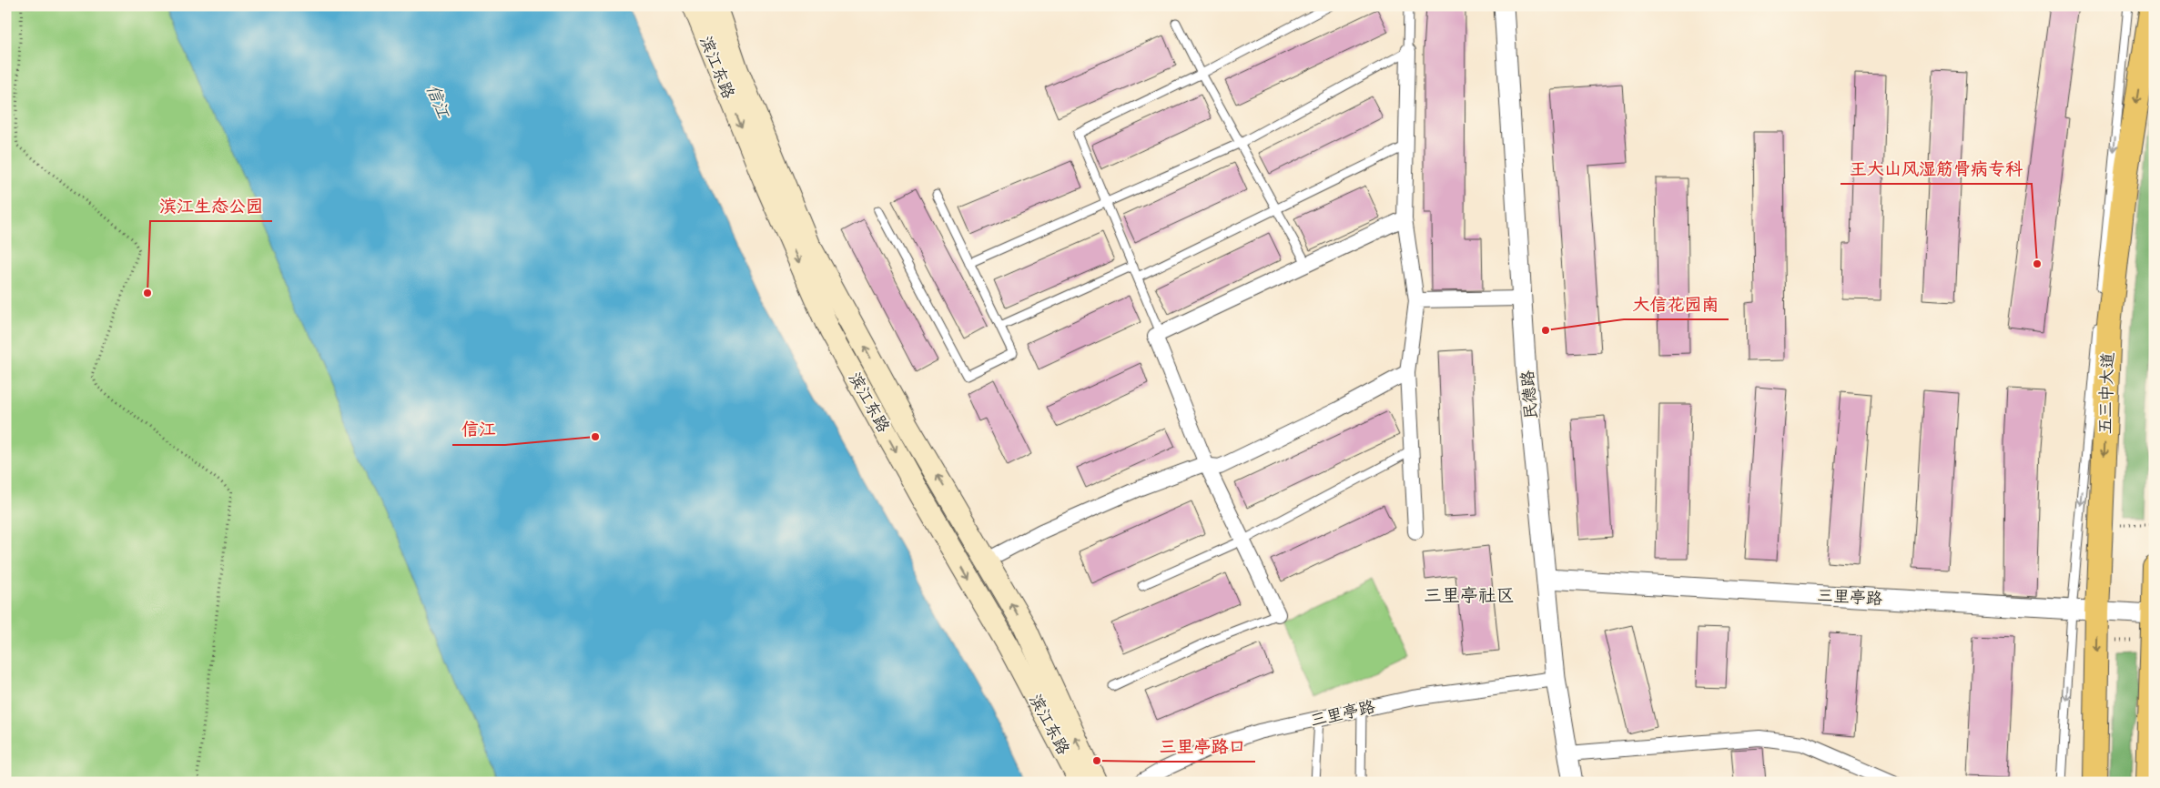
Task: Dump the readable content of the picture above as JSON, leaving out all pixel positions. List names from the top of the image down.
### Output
{
  "streets": {
    "main road": ["滨江东路", "五三中大道"],
    "street": ["民德路", "三里亭路"]
  },
  "crossings": [
    ["五三中大道", "三里亭路"],
    ["民德路", "三里亭路"]
  ],
  "one_way": ["五三中大道"],
  "districts": ["三里亭社区"],
  "water": ["信江"],
  "places": [
    "王大山风湿筋骨病专科",
    "滨江生态公园",
    "大信花园南",
    "信江",
    "三里亭路口"
  ]
}
